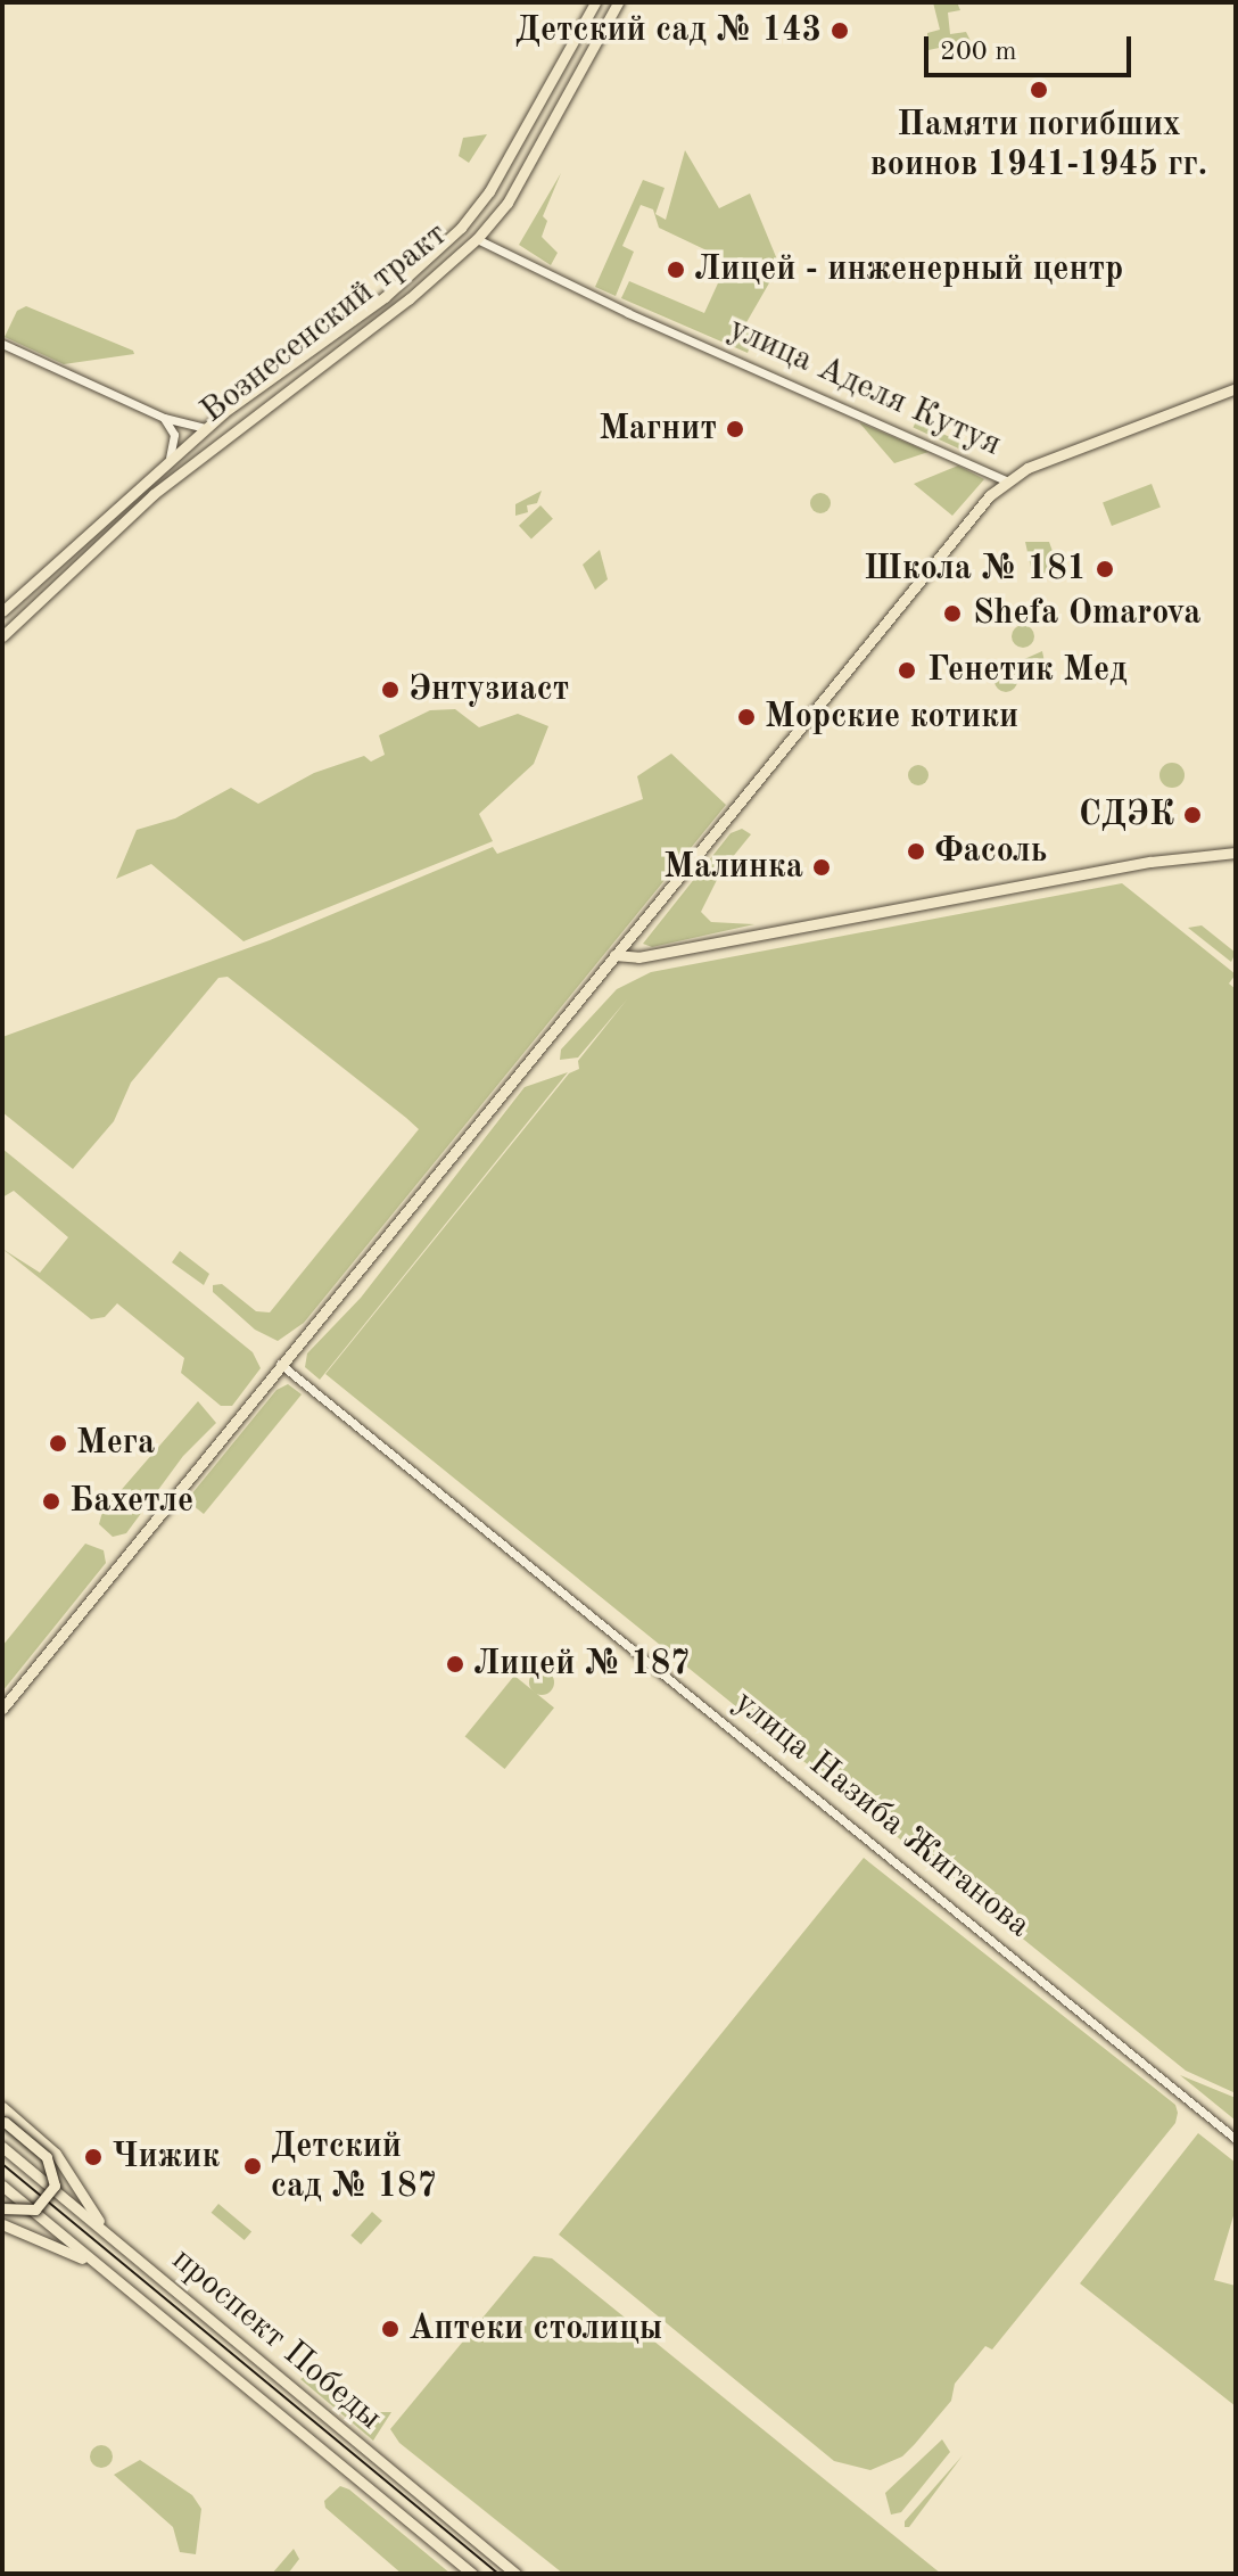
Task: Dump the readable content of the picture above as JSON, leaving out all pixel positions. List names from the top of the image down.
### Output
{
  "streets": {
    "main road": ["Вознесенский тракт", "улица Аделя Кутуя", "проспект Победы"],
    "street": ["улица Назиба Жиганова"]
  },
  "crossings": [
    ["Вознесенский тракт", "улица Аделя Кутуя"]
  ],
  "places": [
    "Детский сад № 143",
    "Памяти погибших воинов 1941-1945 гг.",
    "Лицей - инженерный центр",
    "Магнит",
    "Школа № 181",
    "Shefa Omarova",
    "Генетик Мед",
    "Энтузиаст",
    "Морские котики",
    "СДЭК",
    "Фасоль",
    "Малинка",
    "Мега",
    "Бахетле",
    "Лицей № 187",
    "Чижик",
    "Детский сад № 187",
    "Аптеки столицы"
  ],
  "scale_bar": "200 m"
}
